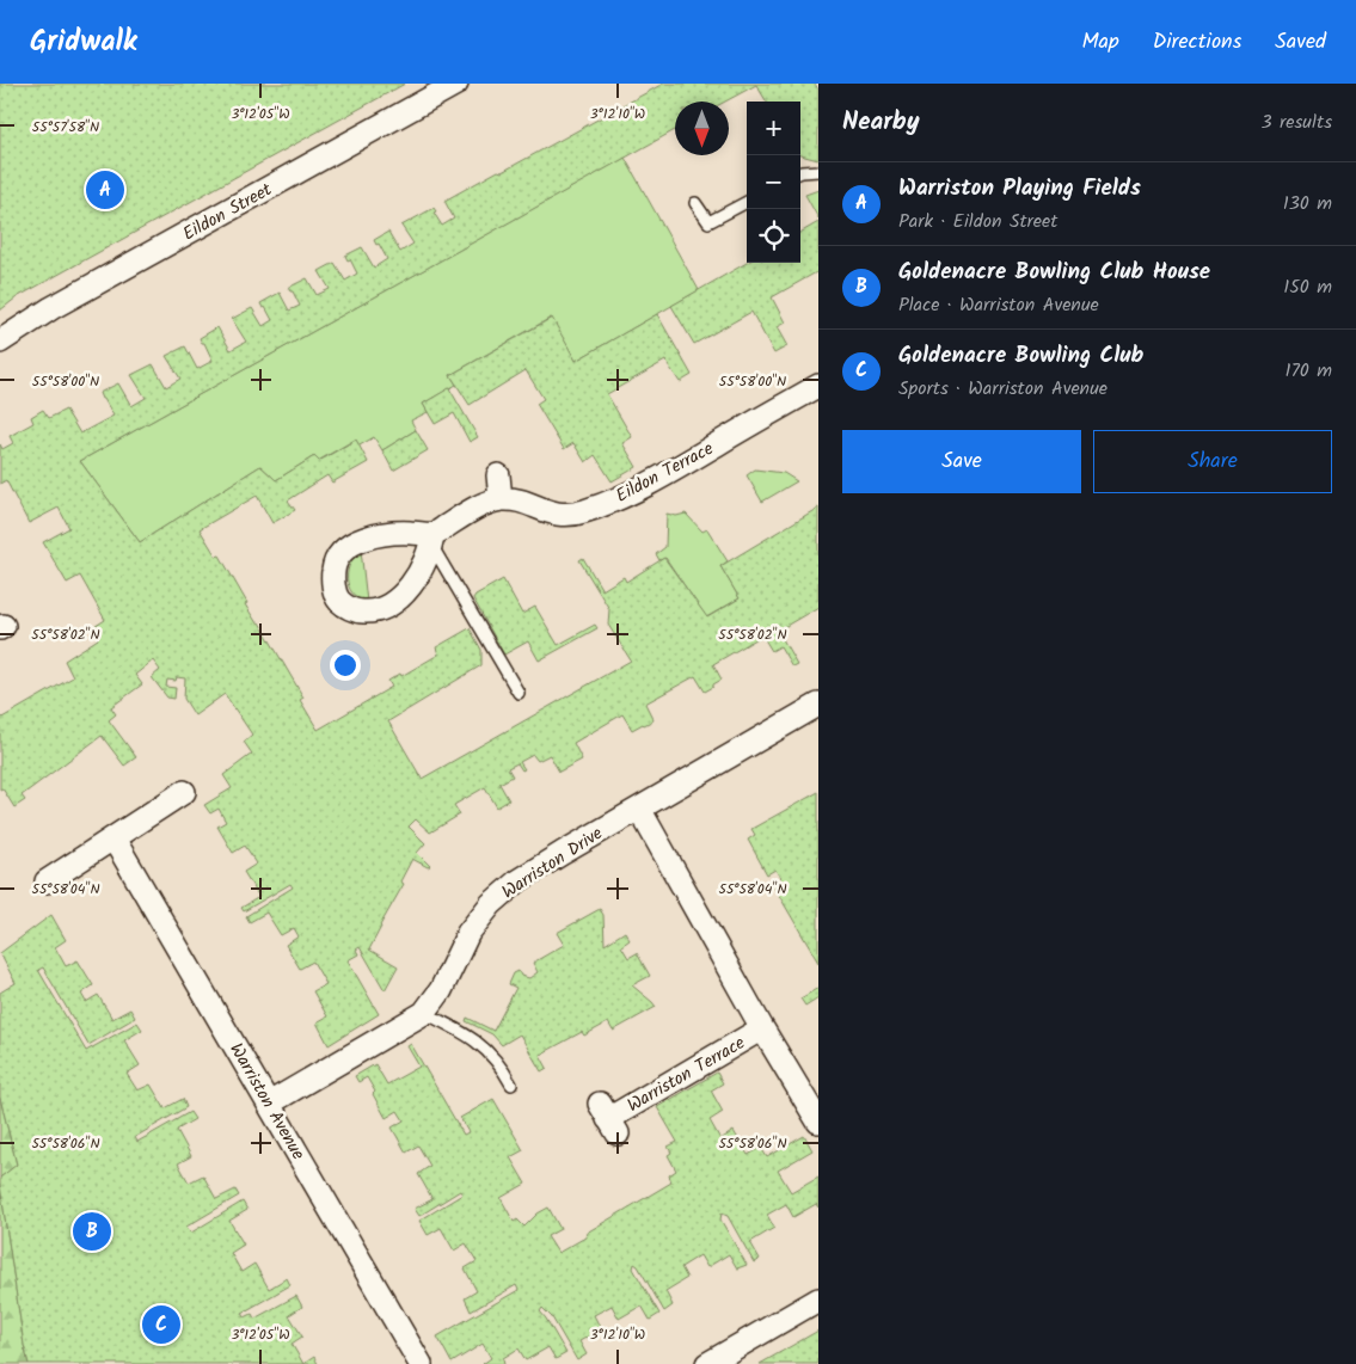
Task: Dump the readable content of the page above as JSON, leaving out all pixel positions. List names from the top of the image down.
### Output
{
  "streets": {
    "street": [
      "Eildon Street",
      "Eildon Terrace",
      "Warriston Drive",
      "Warriston Terrace",
      "Warriston Avenue"
    ]
  },
  "crossings": [
    ["Warriston Drive", "Warriston Terrace"],
    ["Warriston Drive", "Warriston Avenue"]
  ],
  "north": "bottom",
  "page": {
    "header": "Gridwalk",
    "nav": ["Map", "Directions", "Saved"],
    "heading": ["Nearby", "3 results"],
    "map_buttons": ["+", "−"],
    "list": [
      {
        "mark": "A",
        "name": "Warriston Playing Fields",
        "note": "Park · Eildon Street",
        "value": "130 m"
      },
      {
        "mark": "B",
        "name": "Goldenacre Bowling Club House",
        "note": "Place · Warriston Avenue",
        "value": "150 m"
      },
      {
        "mark": "C",
        "name": "Goldenacre Bowling Club",
        "note": "Sports · Warriston Avenue",
        "value": "170 m"
      }
    ],
    "pins": ["A", "B", "C"],
    "buttons": ["Save", "Share"]
  },
  "coordinates": [
    "3°12'05\"W",
    "3°12'10\"W",
    "55°57'58\"N",
    "55°58'00\"N",
    "55°58'02\"N",
    "55°58'04\"N",
    "55°58'06\"N"
  ]
}
